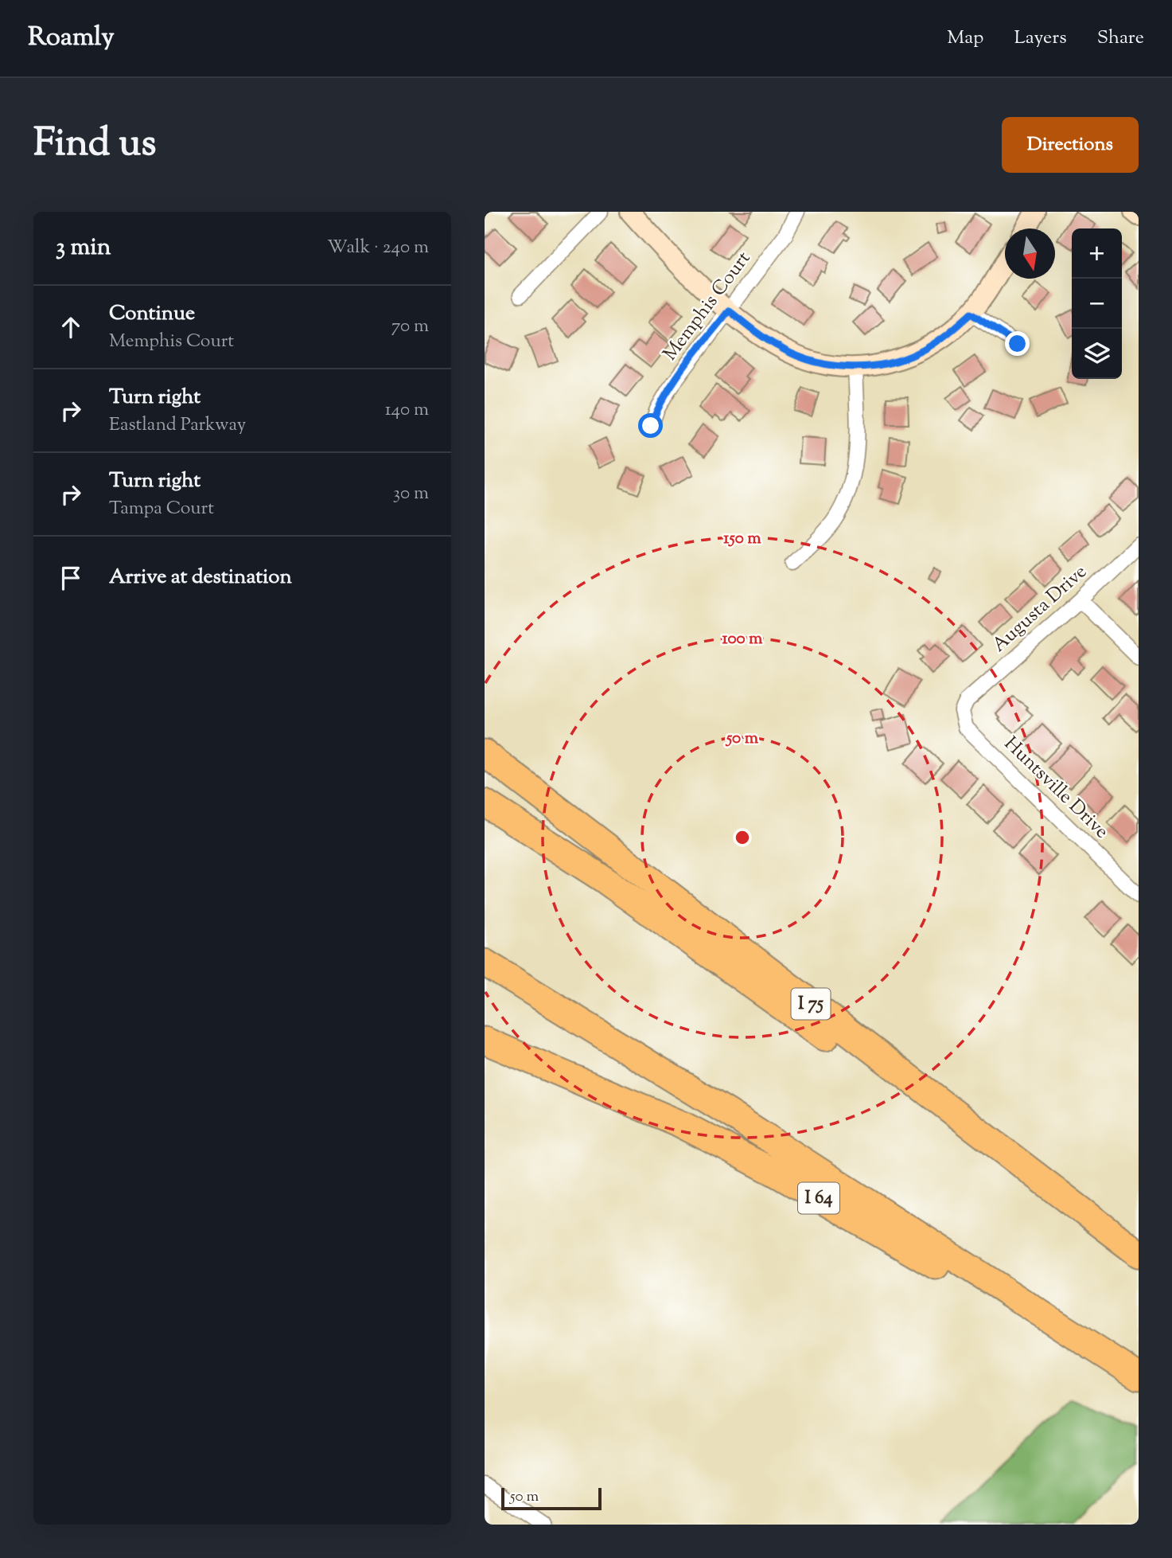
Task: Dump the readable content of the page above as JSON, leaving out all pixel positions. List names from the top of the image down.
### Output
{
  "streets": {
    "highway": ["I 75", "I 64"],
    "street": ["Memphis Court", "Augusta Drive", "Huntsville Drive"]
  },
  "crossings": [
    ["Augusta Drive", "Huntsville Drive"]
  ],
  "scale_bar": "50 m",
  "north": "bottom",
  "page": {
    "header": "Roamly",
    "nav": ["Map", "Layers", "Share"],
    "title": "Find us",
    "buttons": "Directions",
    "heading": ["3 min", "Walk · 240 m"],
    "map_buttons": ["+", "−"],
    "list": [
      ["Continue", "Memphis Court", "70 m"],
      ["Turn right", "Eastland Parkway", "140 m"],
      ["Turn right", "Tampa Court", "30 m"],
      "Arrive at destination"
    ],
    "scale": "50 m"
  },
  "rings": ["150 m", "100 m", "50 m"]
}
